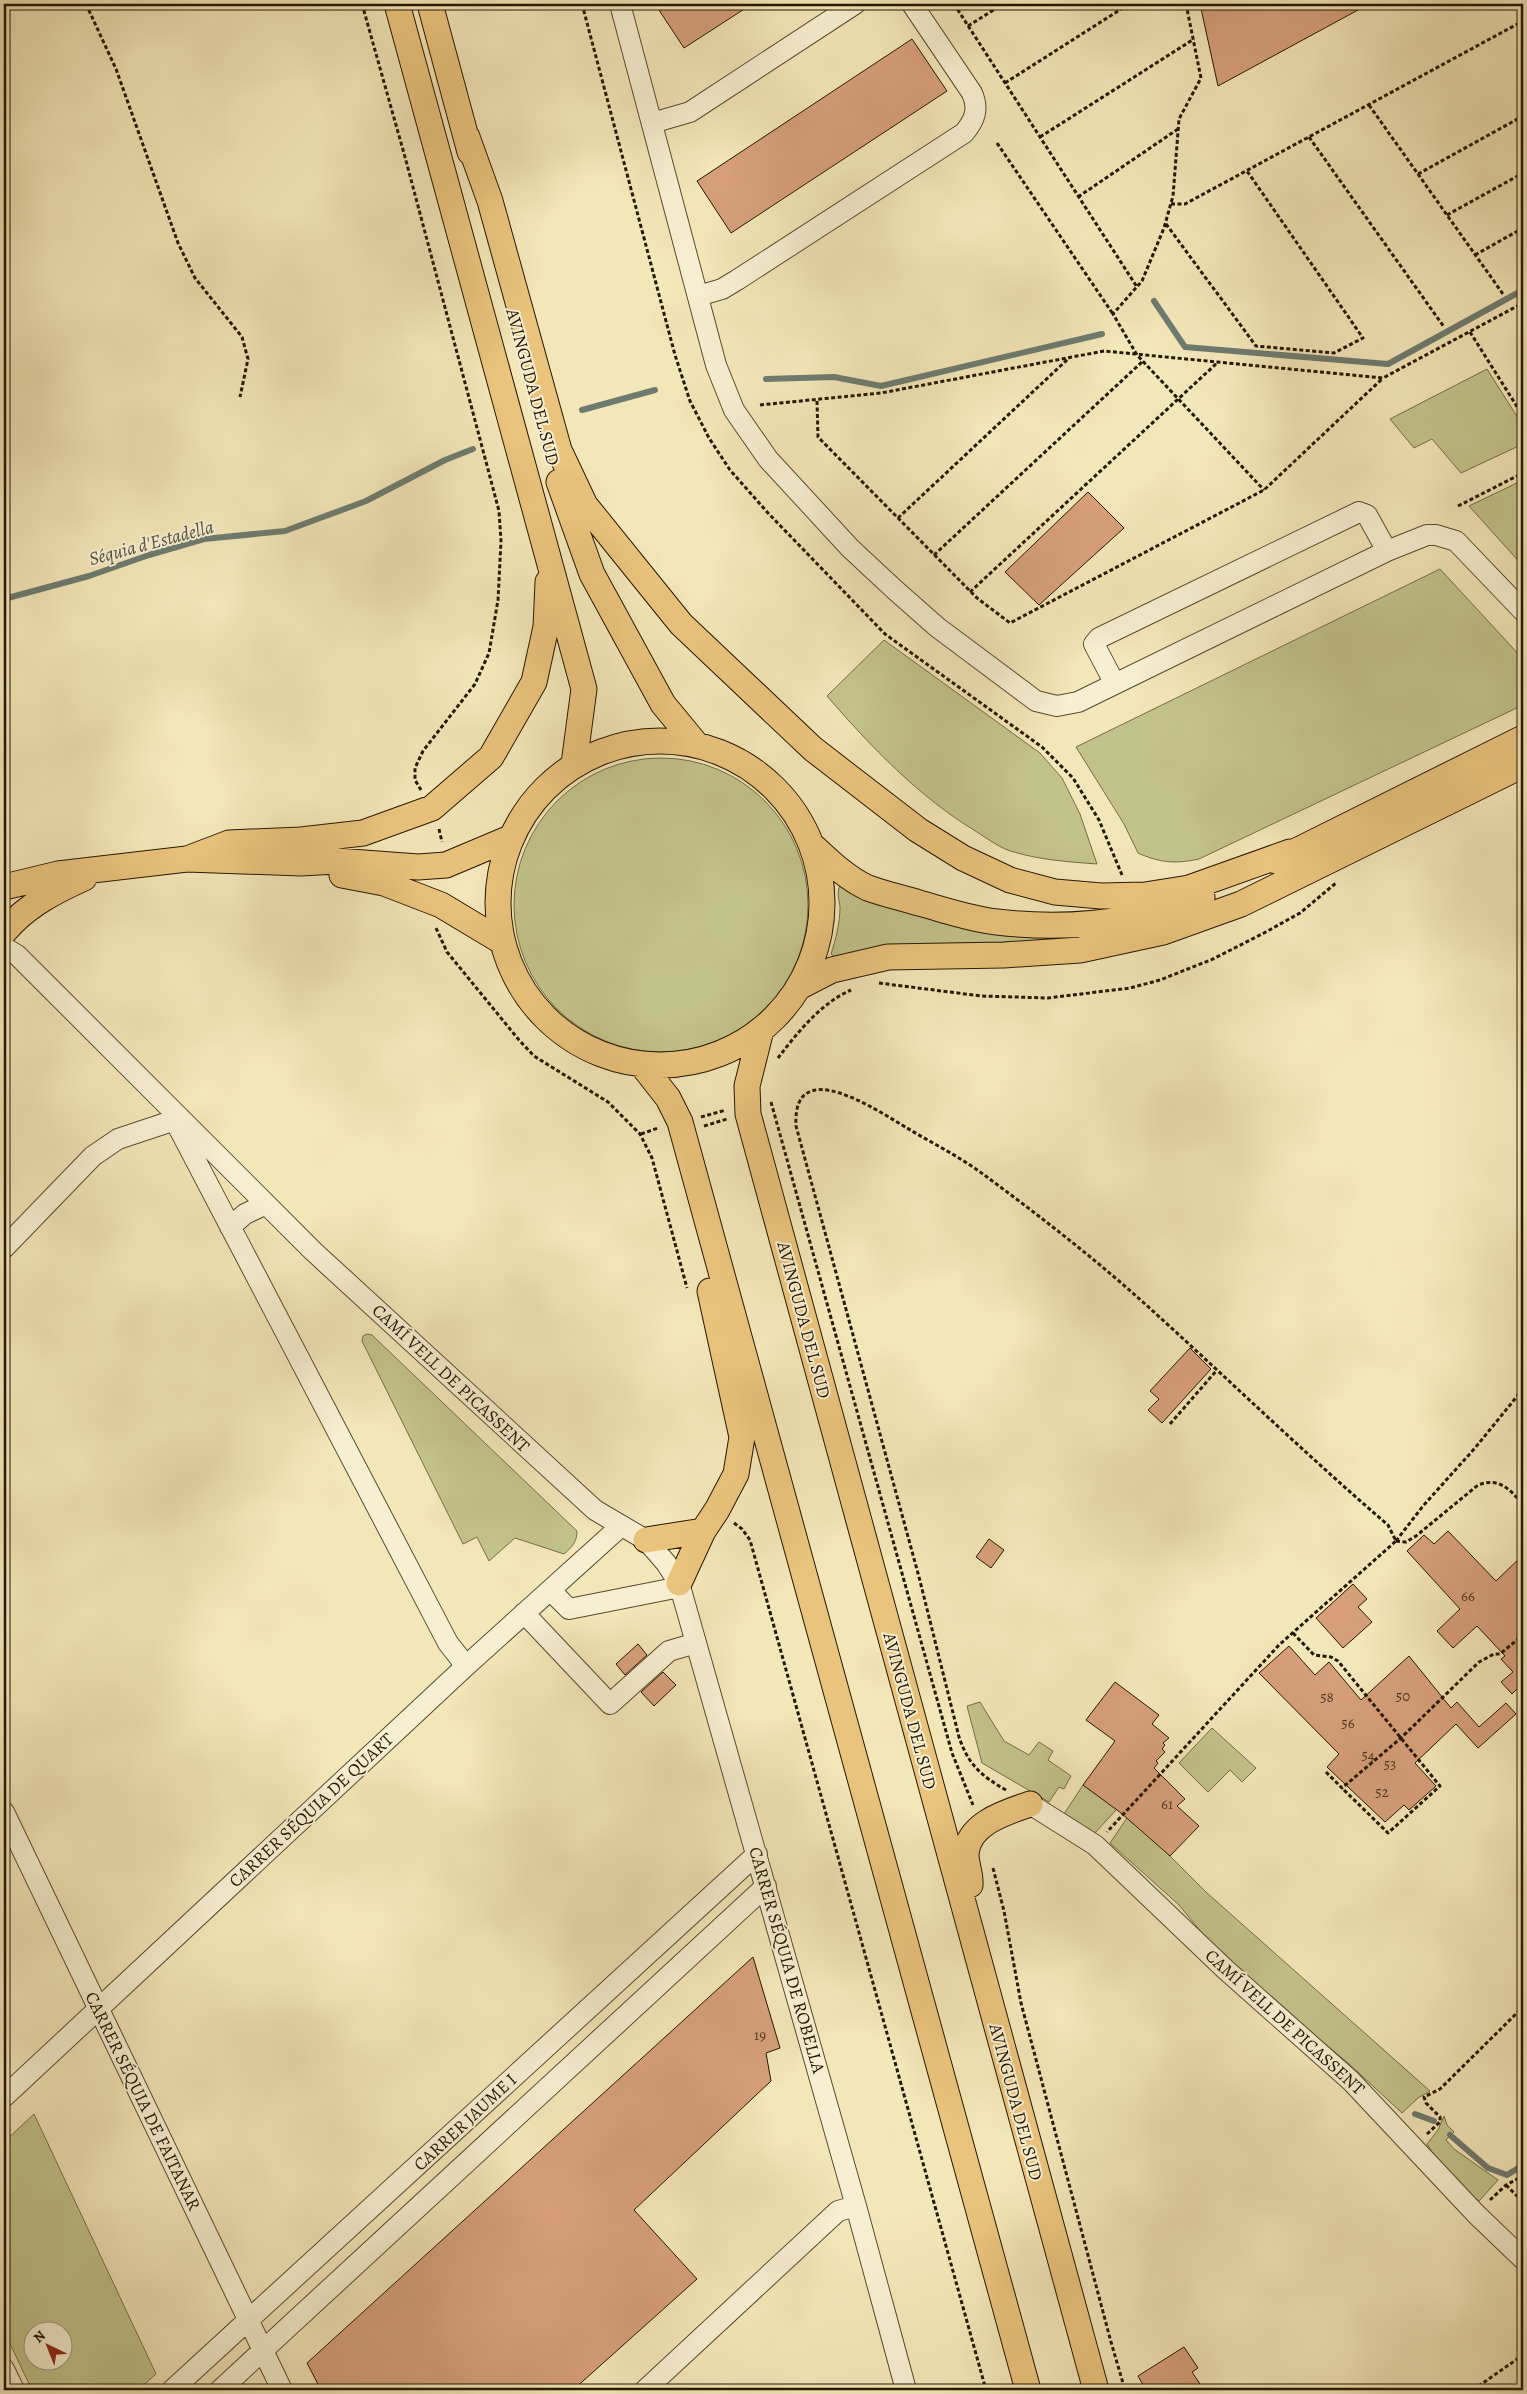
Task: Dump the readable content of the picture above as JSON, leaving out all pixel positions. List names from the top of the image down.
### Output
{
  "streets": {
    "main road": ["AVINGUDA DEL SUD"],
    "street": [
      "CAMÍ VELL DE PICASSENT",
      "CARRER SÉQUIA DE QUART",
      "CARRER SÉQUIA DE ROBELLA",
      "CARRER SÉQUIA DE FAITANAR",
      "CARRER JAUME I"
    ]
  },
  "crossings": [
    ["CAMÍ VELL DE PICASSENT", "CARRER SÉQUIA DE QUART"],
    ["CAMÍ VELL DE PICASSENT", "CARRER SÉQUIA DE ROBELLA"],
    ["CARRER SÉQUIA DE QUART", "CARRER SÉQUIA DE FAITANAR"],
    ["CARRER SÉQUIA DE ROBELLA", "CARRER JAUME I"],
    ["CARRER SÉQUIA DE FAITANAR", "CARRER JAUME I"]
  ],
  "water": ["Séquia d'Estadella"],
  "house_numbers": [
    "66",
    "50",
    "58",
    "56",
    "54",
    "53",
    "52",
    "61",
    "19"
  ],
  "north": "top left"
}
